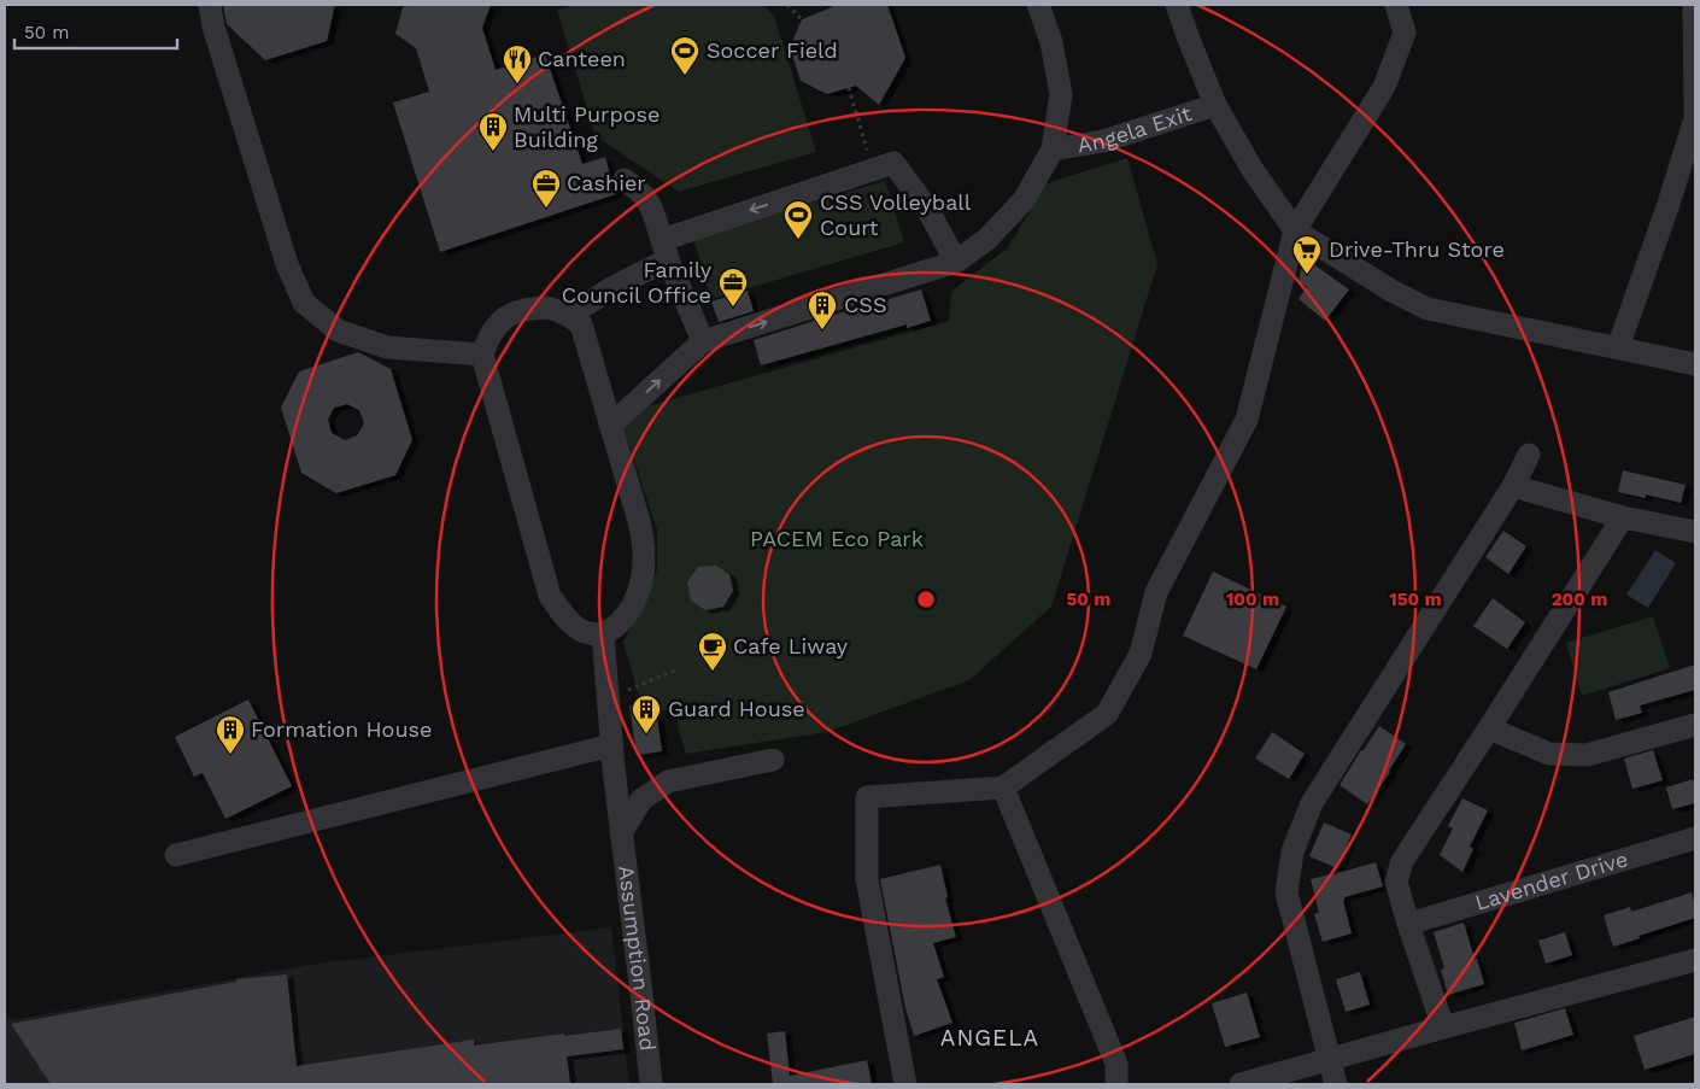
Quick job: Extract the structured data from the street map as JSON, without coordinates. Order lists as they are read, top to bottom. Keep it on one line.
{"streets":{"street":["Angela Exit","Lavender Drive","Assumption Road"]},"districts":["ANGELA"],"parks":["PACEM Eco Park"],"places":{"sports":["Soccer Field","CSS Volleyball Court"],"restaurant":["Canteen"],"building":["Multi Purpose Building","CSS","Guard House","Formation House"],"office":["Cashier","Family Council Office"],"supermarket":["Drive-Thru Store"],"cafe":["Cafe Liway"]},"scale_bar":"50 m","rings":["50 m","100 m","150 m","200 m"]}
